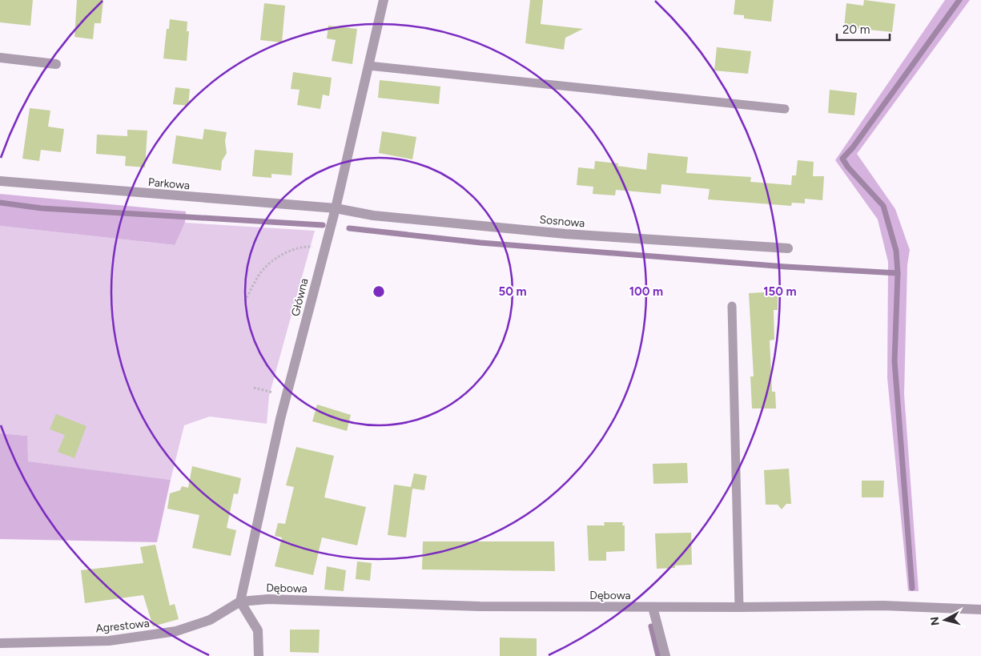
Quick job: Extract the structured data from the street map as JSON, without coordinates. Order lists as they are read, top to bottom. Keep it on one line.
{"streets":{"street":["Parkowa","Sosnowa","Główna","Dębowa","Agrestowa"]},"crossings":[["Parkowa","Sosnowa"],["Parkowa","Główna"],["Sosnowa","Główna"],["Główna","Dębowa"],["Główna","Agrestowa"],["Dębowa","Agrestowa"]],"scale_bar":"20 m","north":"left","rings":["50 m","100 m","150 m"]}
